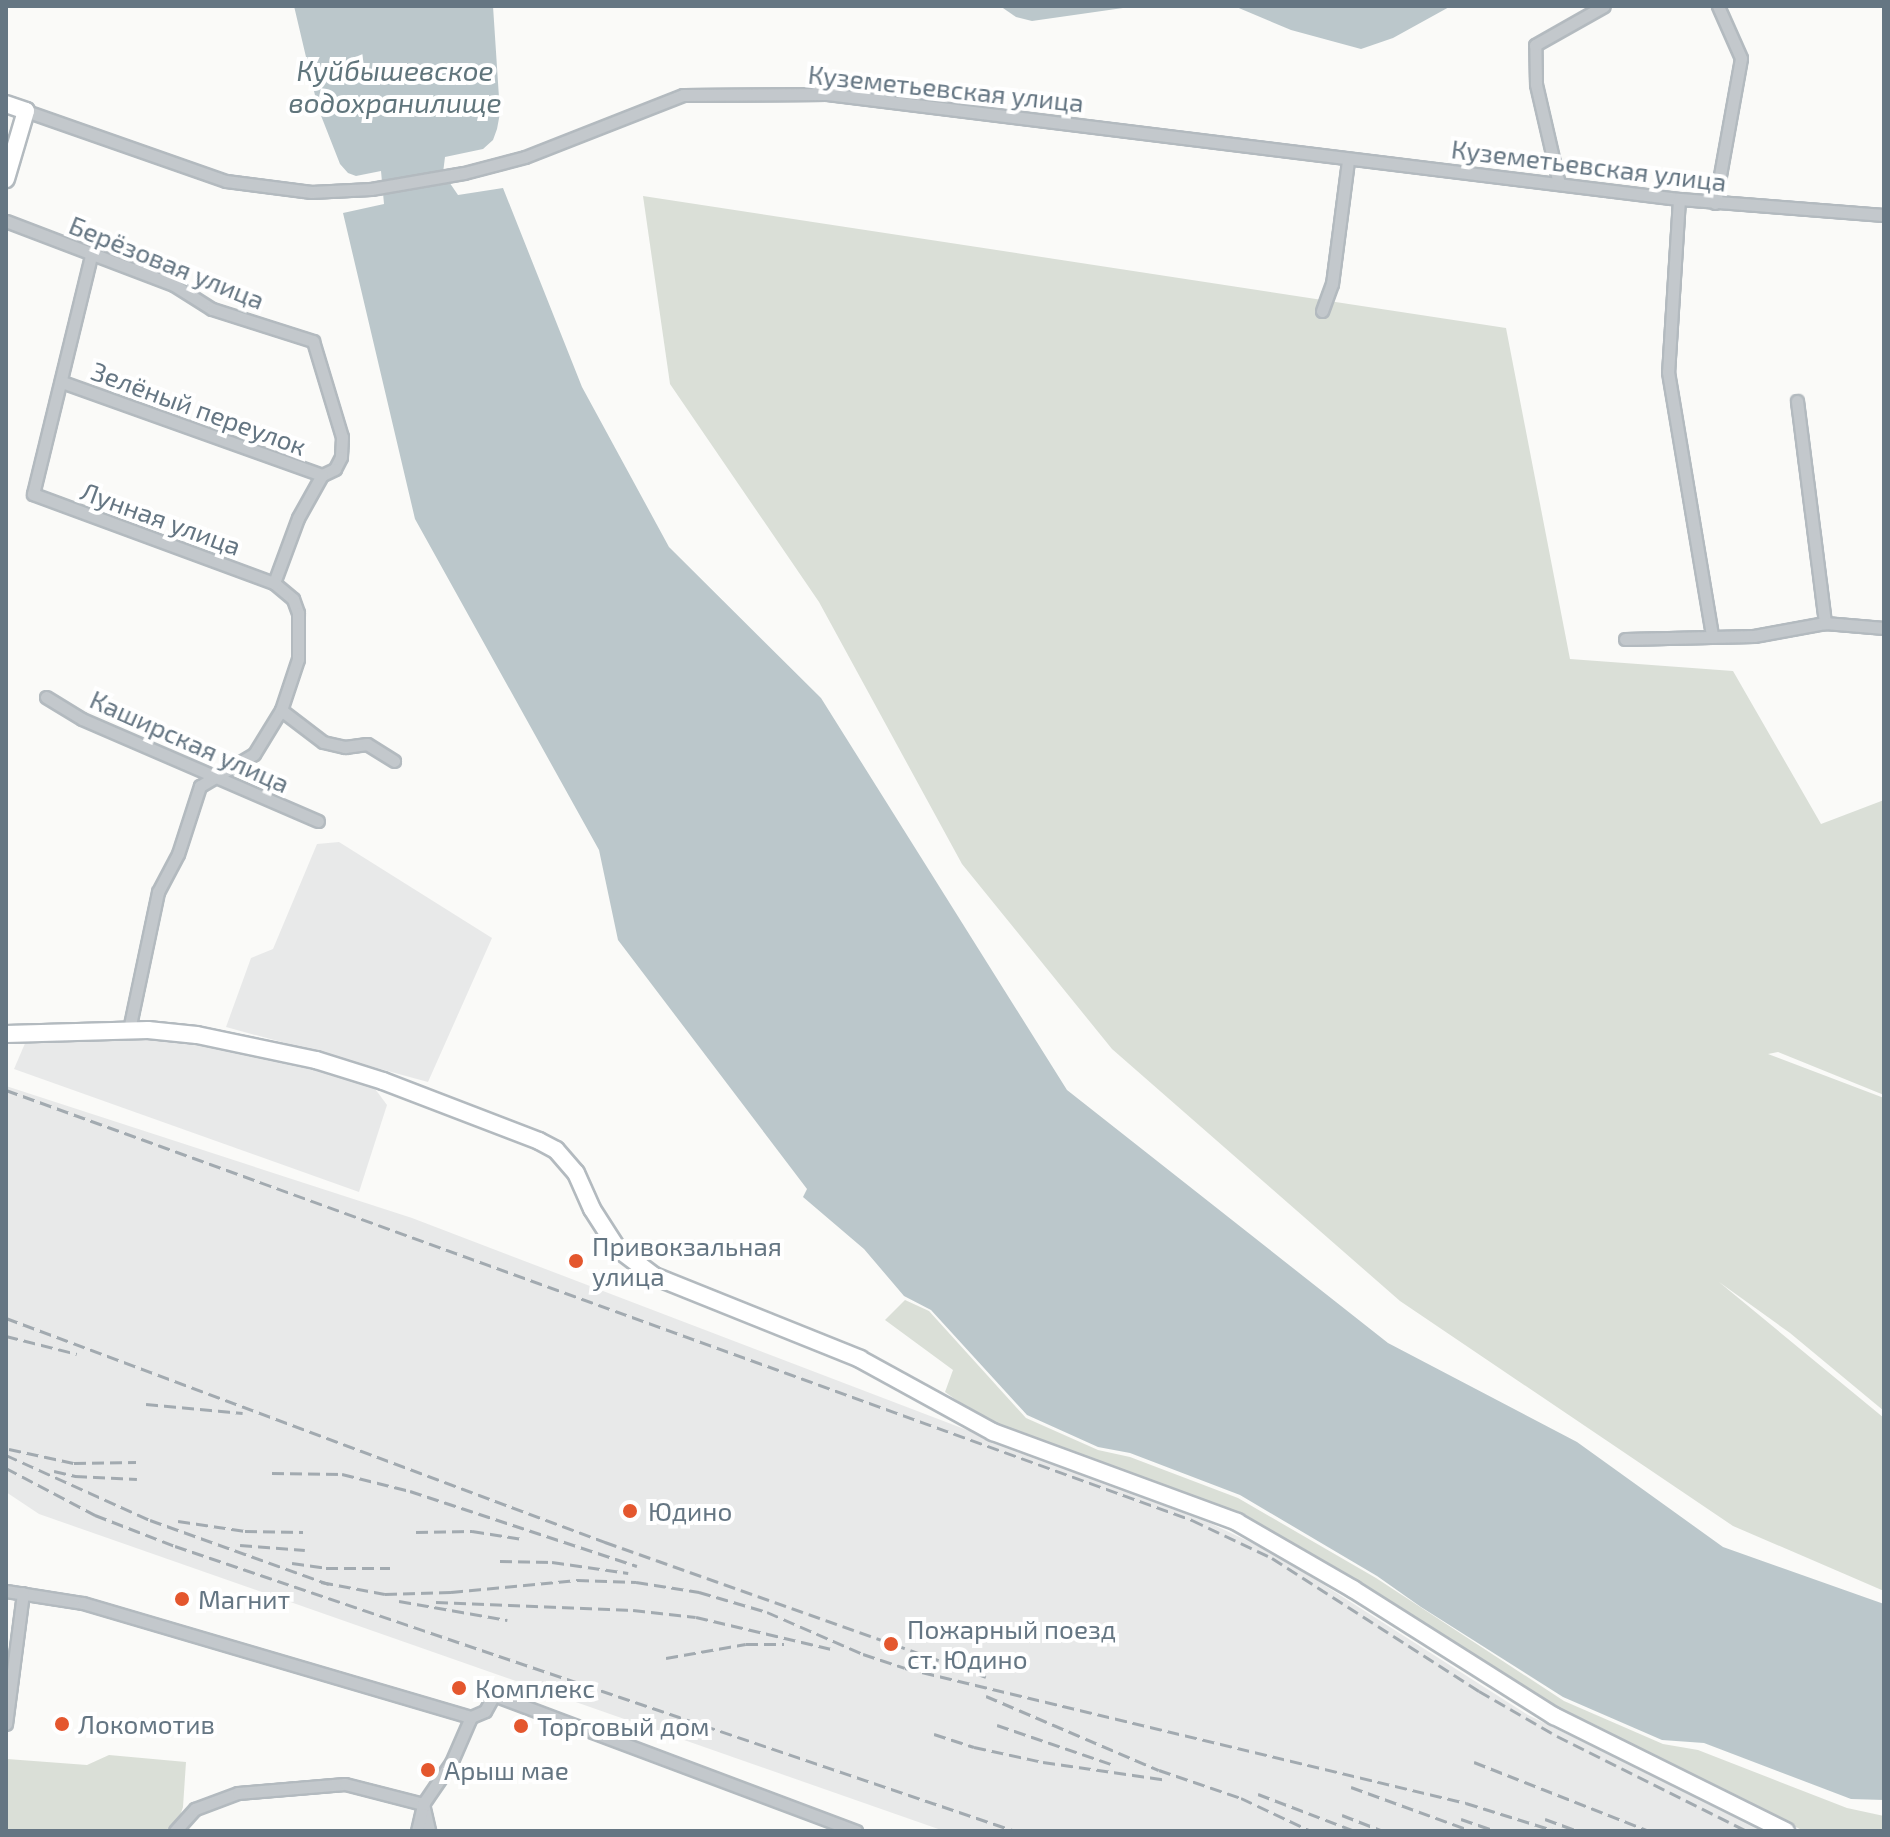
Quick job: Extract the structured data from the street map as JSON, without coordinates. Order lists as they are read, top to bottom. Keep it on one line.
{"streets":{"street":["Куземетьевская улица","Берёзовая улица","Зелёный переулок","Лунная улица","Каширская улица"]},"crossings":[["Берёзовая улица","Зелёный переулок"],["Зелёный переулок","Лунная улица"]],"water":["Куйбышевское водохранилище"],"places":["Привокзальная улица","Юдино","Магнит","Пожарный поезд ст. Юдино","Комплекс","Локомотив","Торговый дом","Арыш мае"]}
